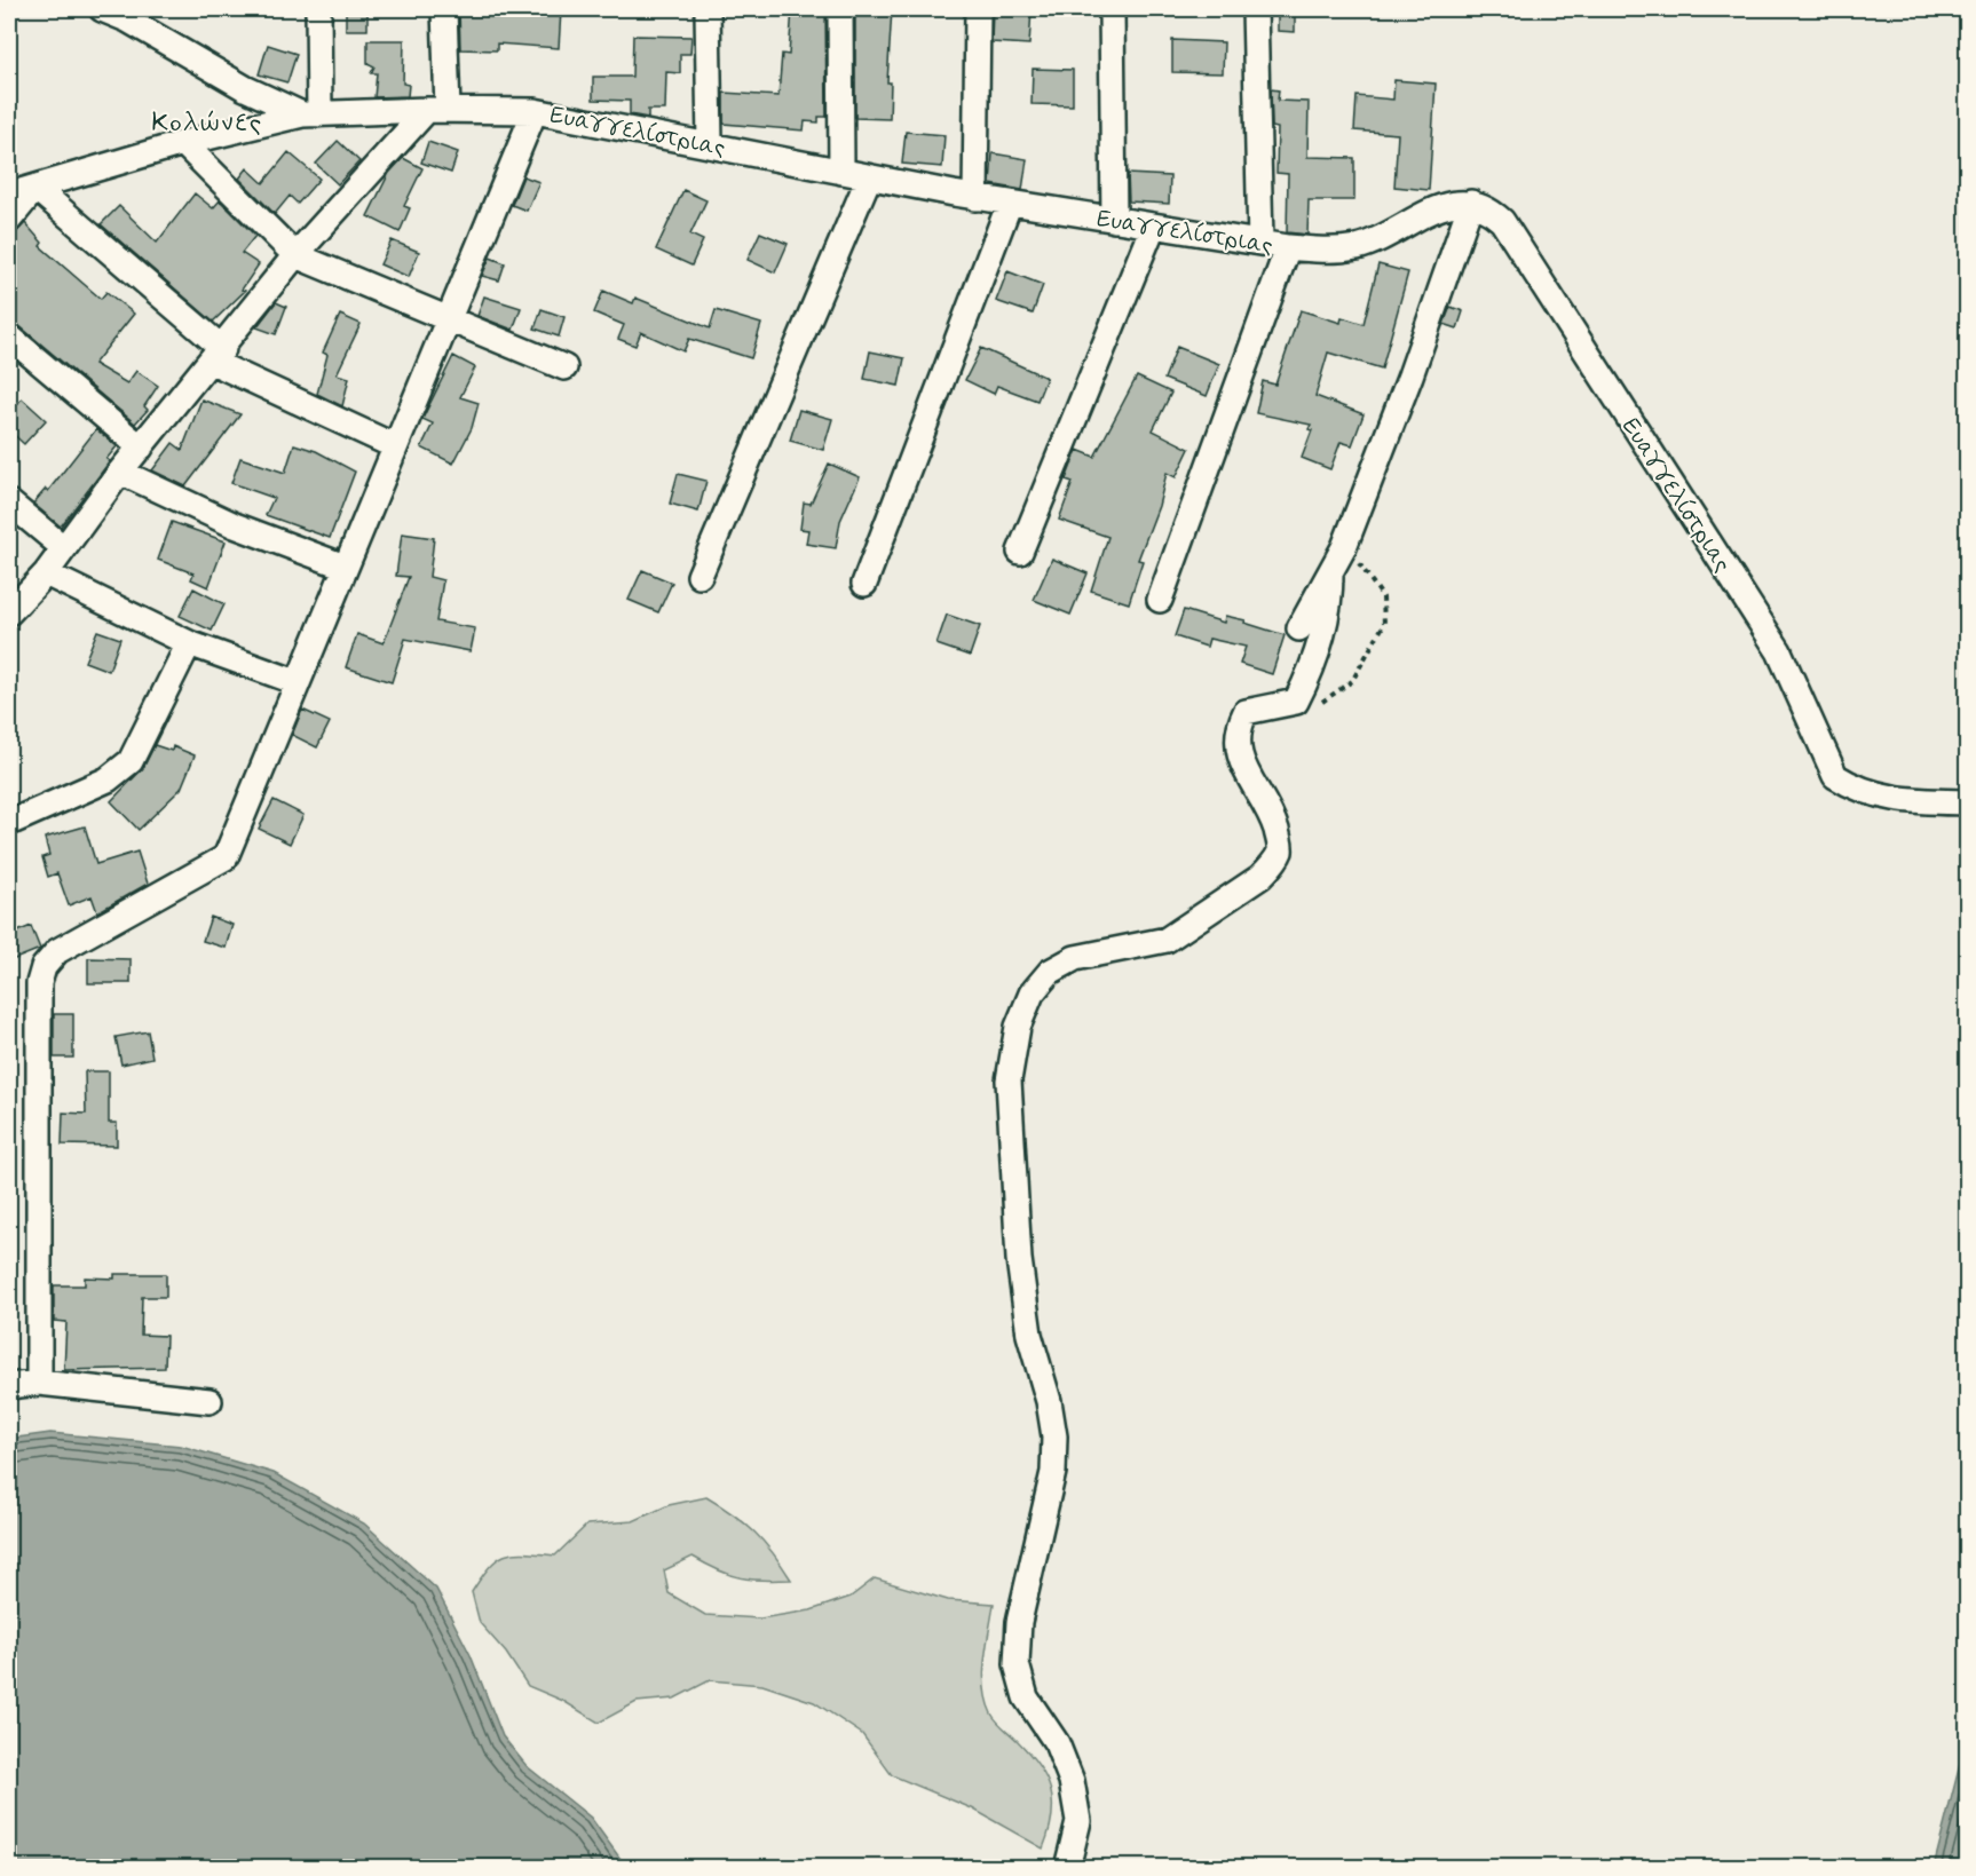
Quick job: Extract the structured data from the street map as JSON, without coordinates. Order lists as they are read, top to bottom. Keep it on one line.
{"streets":{"street":["Ευαγγελίστριας"]},"districts":["Κολώνες"]}
